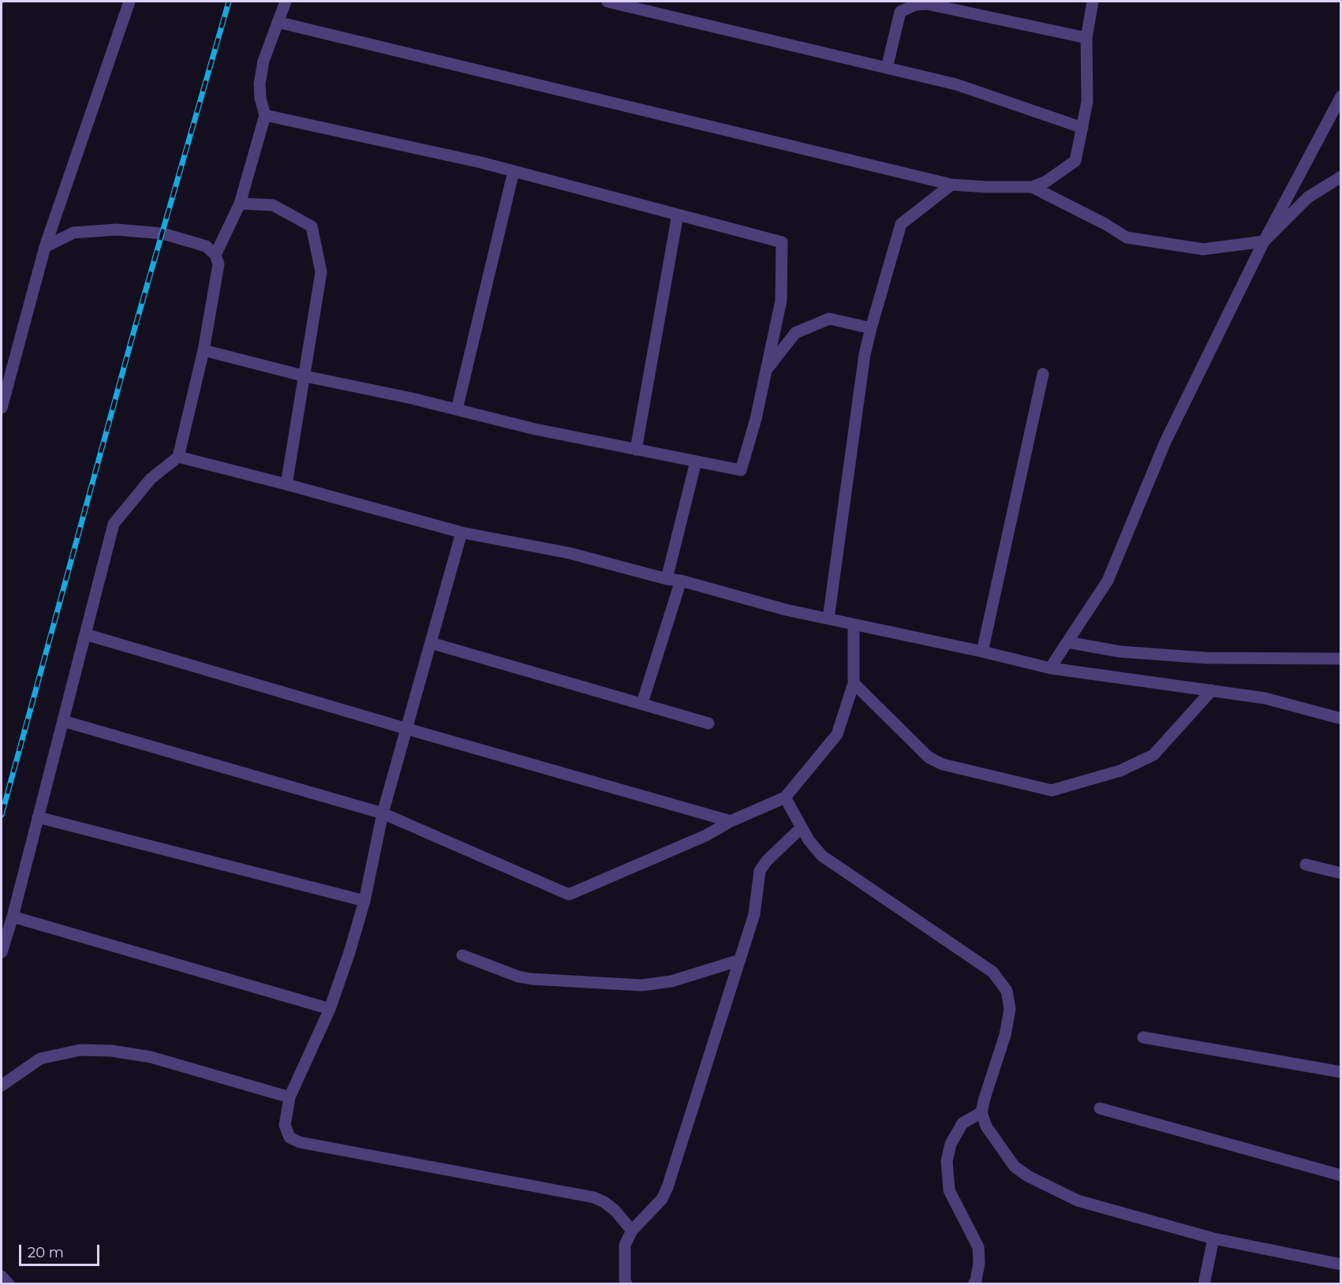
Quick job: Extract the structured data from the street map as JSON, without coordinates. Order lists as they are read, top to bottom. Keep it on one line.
{"scale_bar":"20 m"}
